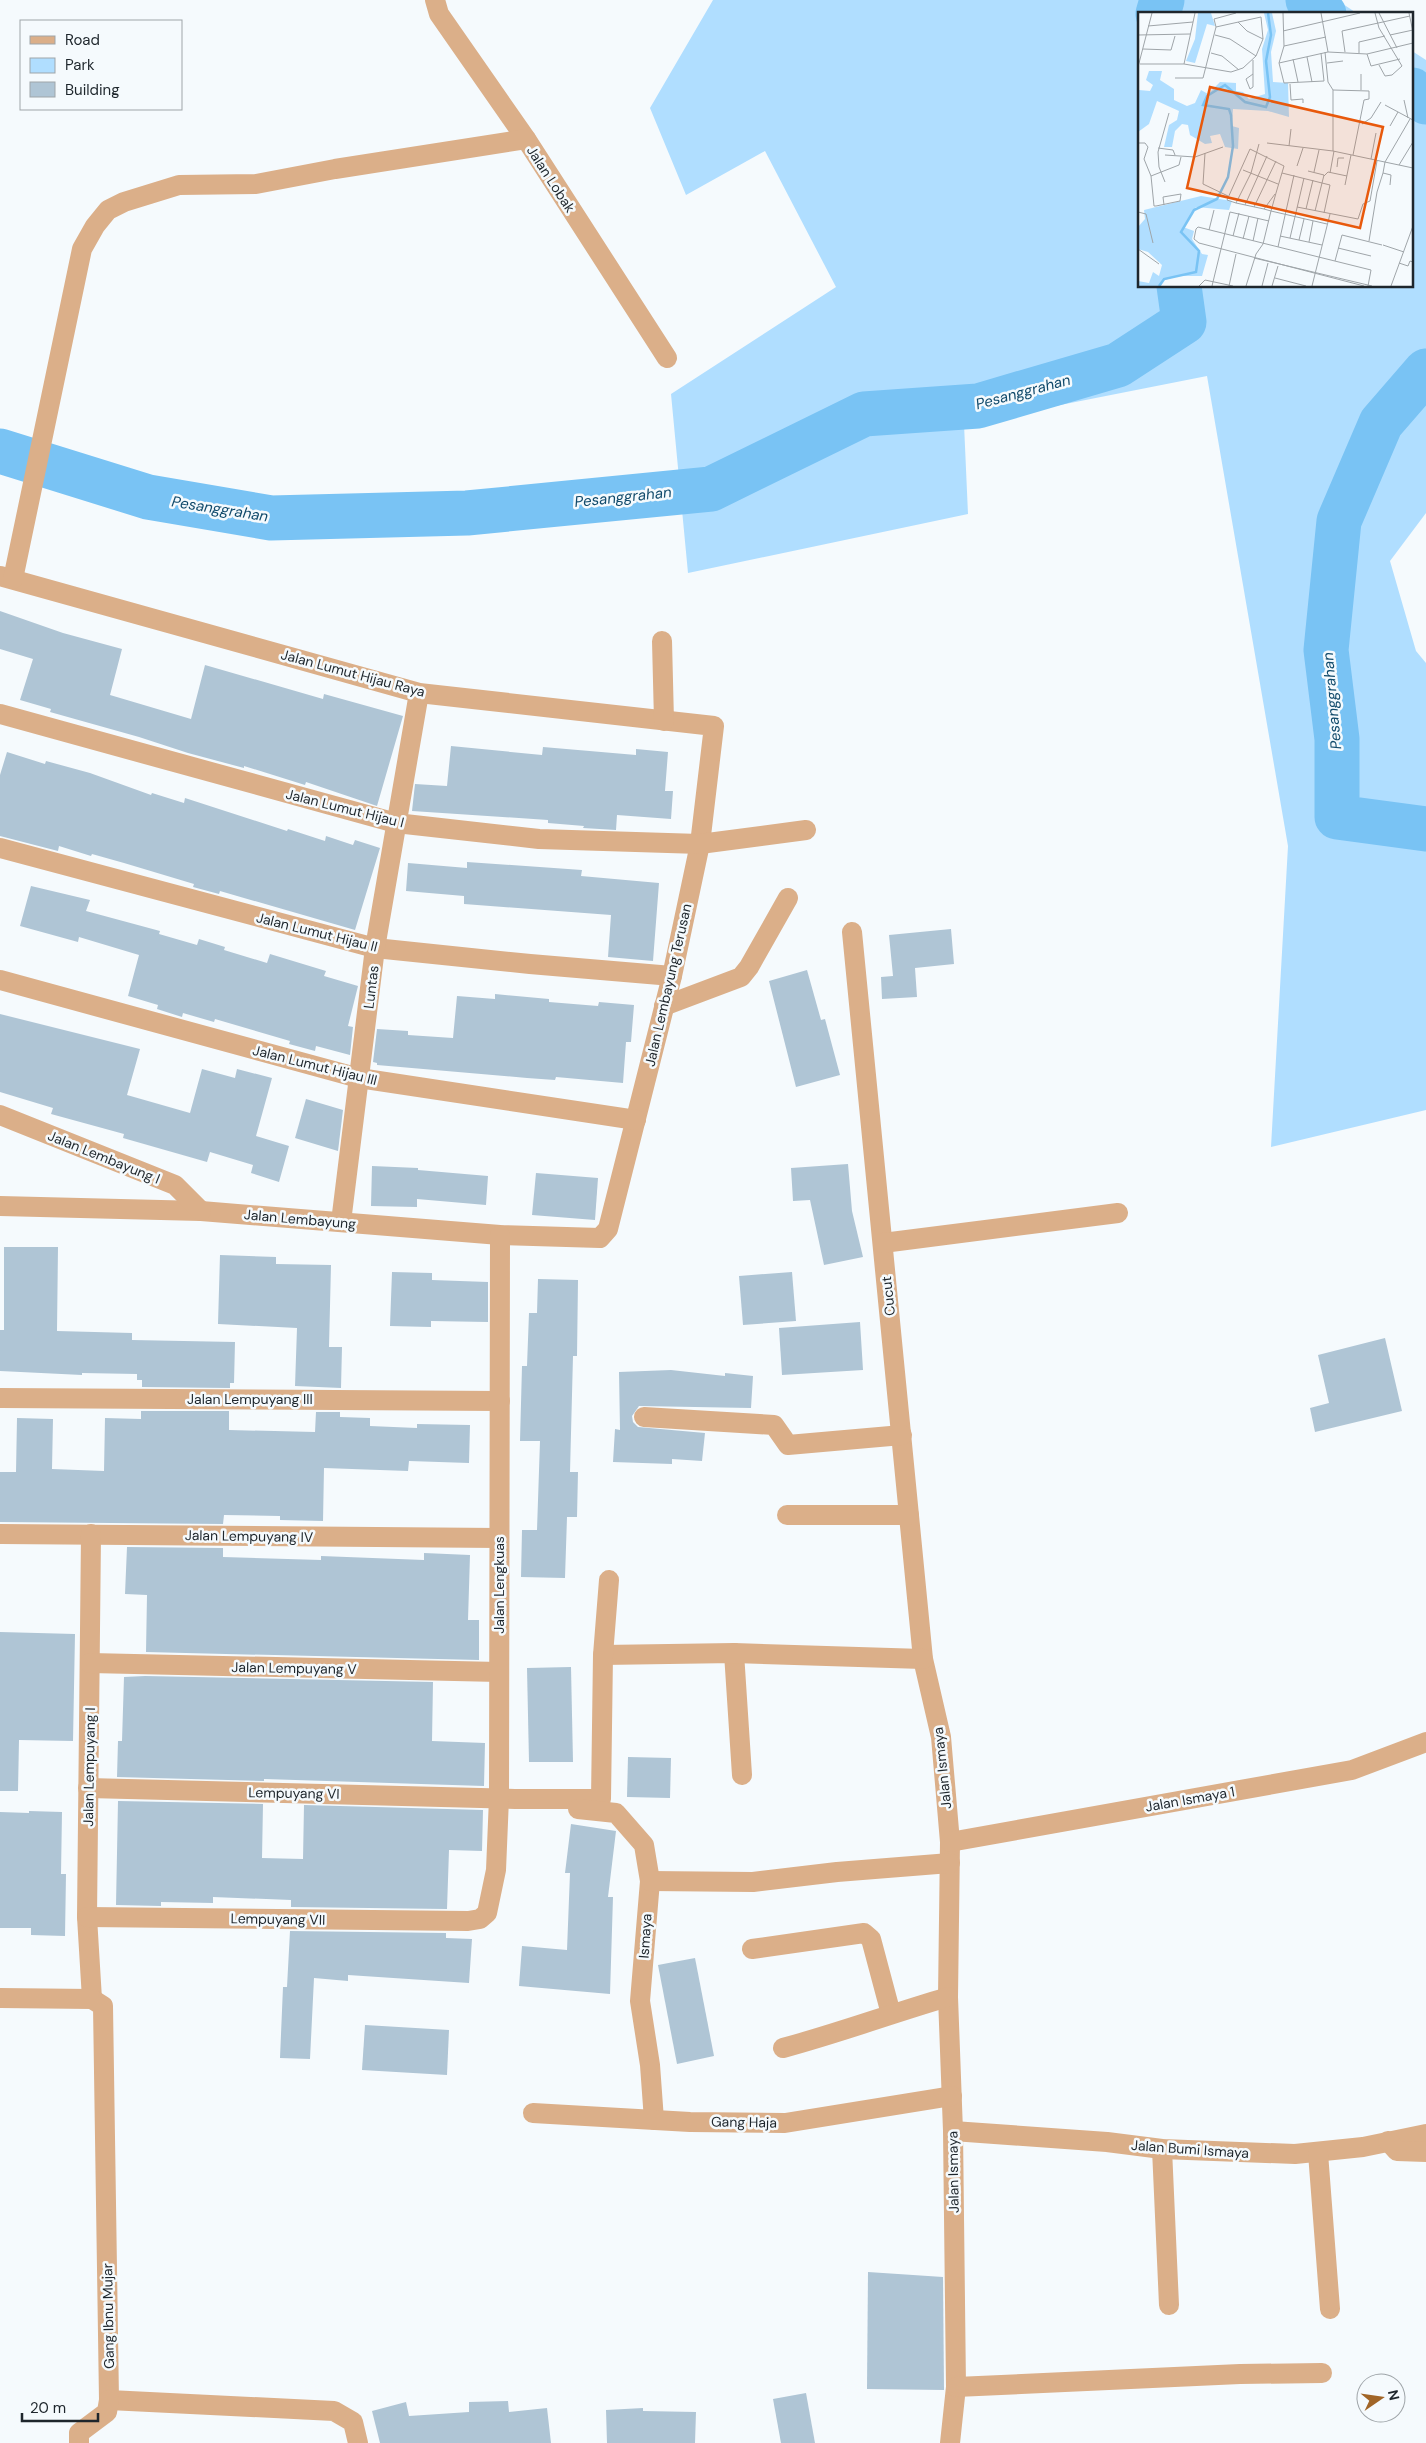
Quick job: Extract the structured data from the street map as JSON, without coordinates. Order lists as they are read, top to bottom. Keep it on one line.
{"streets":{"street":["Jalan Lobak","Jalan Lumut Hijau Raya","Jalan Lumut Hijau I","Jalan Lumut Hijau II","Jalan Lembayung Terusan","Luntas","Jalan Lumut Hijau III","Jalan Lembayung I","Jalan Lembayung","Cucut","Jalan Lempuyang III","Jalan Lempuyang IV","Jalan Lengkuas","Jalan Lempuyang V","Jalan Lempuyang I","Jalan Ismaya","Lempuyang VI","Jalan Ismaya 1","Lempuyang VII","Ismaya","Gang Haja","Jalan Bumi Ismaya","Gang Ibnu Mujar"]},"crossings":[["Jalan Lumut Hijau Raya","Jalan Lembayung Terusan"],["Jalan Lumut Hijau Raya","Luntas"],["Jalan Lumut Hijau I","Jalan Lembayung Terusan"],["Jalan Lumut Hijau I","Luntas"],["Jalan Lumut Hijau II","Jalan Lembayung Terusan"],["Jalan Lumut Hijau II","Luntas"],["Jalan Lembayung Terusan","Jalan Lumut Hijau III"],["Jalan Lembayung Terusan","Jalan Lembayung"],["Luntas","Jalan Lumut Hijau III"],["Luntas","Jalan Lembayung"],["Jalan Lembayung I","Jalan Lembayung"],["Jalan Lembayung","Jalan Lengkuas"],["Cucut","Jalan Ismaya"],["Jalan Lempuyang III","Jalan Lengkuas"],["Jalan Lempuyang IV","Jalan Lengkuas"],["Jalan Lempuyang IV","Jalan Lempuyang I"],["Jalan Lengkuas","Jalan Lempuyang V"],["Jalan Lengkuas","Lempuyang VI"],["Jalan Lengkuas","Lempuyang VII"],["Jalan Lempuyang V","Jalan Lempuyang I"],["Jalan Lempuyang I","Lempuyang VI"],["Jalan Lempuyang I","Lempuyang VII"],["Jalan Lempuyang I","Gang Ibnu Mujar"],["Jalan Ismaya","Jalan Ismaya 1"],["Jalan Ismaya","Gang Haja"],["Jalan Ismaya","Jalan Bumi Ismaya"],["Ismaya","Gang Haja"]],"water":["Pesanggrahan"],"legend":["Road","Park","Building"],"scale_bar":"20 m","north":"right"}
